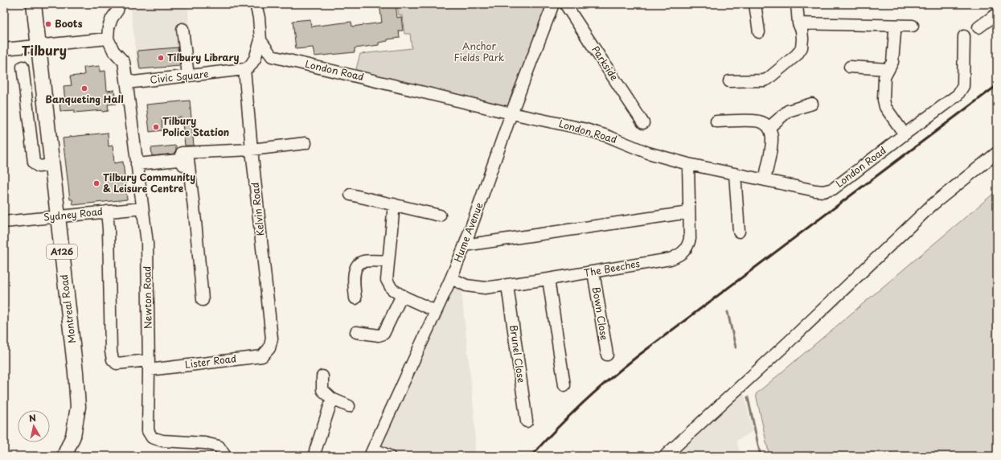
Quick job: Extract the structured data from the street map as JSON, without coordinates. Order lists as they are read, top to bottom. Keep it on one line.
{"streets":{"main road":["A126","Montreal Road"],"street":["Parkside","London Road","Civic Square","Kelvin Road","Sydney Road","Hume Avenue","The Beeches","Newton Road","Bown Close","Brunel Close","Lister Road"]},"crossings":[["London Road","Civic Square"],["London Road","Hume Avenue"],["London Road","The Beeches"],["Civic Square","Kelvin Road"],["Civic Square","Newton Road"],["Kelvin Road","Lister Road"],["Sydney Road","Newton Road"],["Sydney Road","Montreal Road"],["Sydney Road","Lister Road"],["Hume Avenue","The Beeches"],["A126","Montreal Road"],["The Beeches","Bown Close"],["The Beeches","Brunel Close"],["Newton Road","Lister Road"]],"districts":["Tilbury"],"parks":["Anchor Fields Park"],"places":["Boots","Tilbury Library","Banqueting Hall","Tilbury Police Station","Tilbury Community & Leisure Centre"],"north":"top"}
